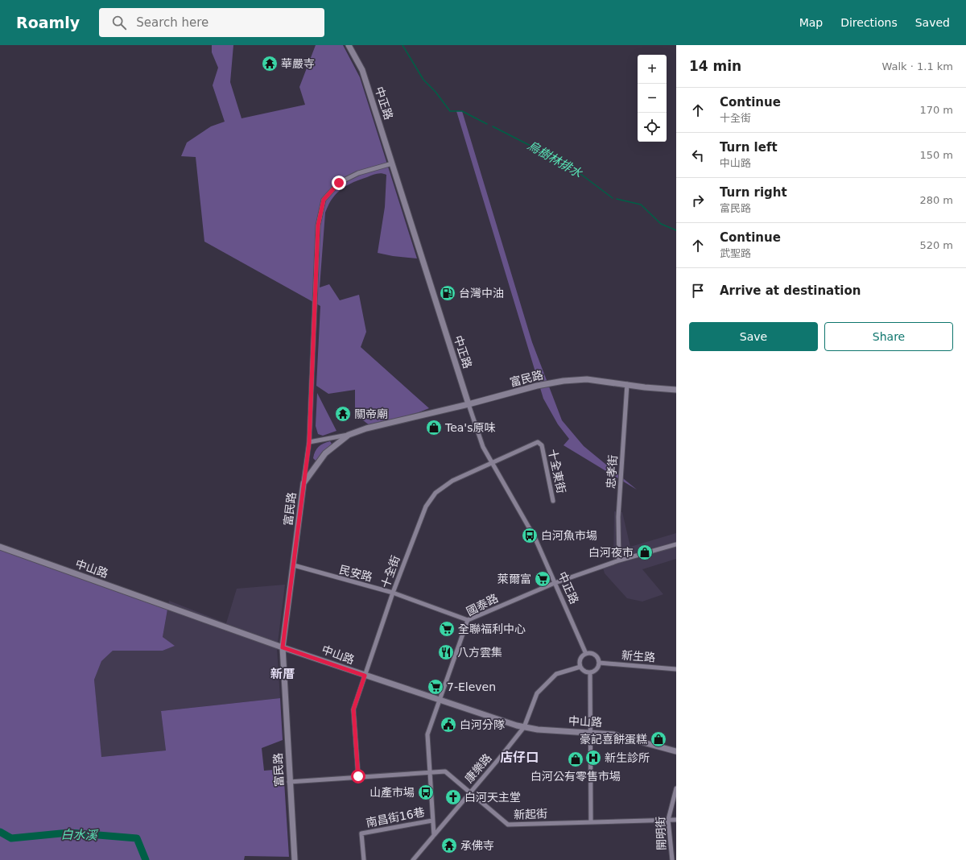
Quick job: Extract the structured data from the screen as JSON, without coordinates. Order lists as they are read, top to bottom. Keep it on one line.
{"streets":{"main road":["中正路","富民路","中山路"],"street":["十全東街","忠孝街","十全街","民安路","國泰路","新生路","康樂路","新起街","南昌街16巷","開明街"]},"crossings":[["中正路","富民路"],["中正路","十全街"],["中正路","國泰路"],["中正路","新生路"],["中正路","康樂路"],["富民路","忠孝街"],["富民路","中山路"],["富民路","民安路"],["富民路","新起街"],["十全東街","十全街"],["忠孝街","國泰路"],["中山路","十全街"],["中山路","國泰路"],["中山路","康樂路"],["十全街","民安路"],["十全街","新起街"],["民安路","國泰路"],["國泰路","康樂路"],["國泰路","新起街"],["國泰路","南昌街16巷"],["新生路","康樂路"],["康樂路","新起街"],["新起街","開明街"]],"districts":["新厝","店仔口"],"water":["烏樹林排水","白水溪"],"places":{"temple":["華嚴寺","關帝廟","承佛寺"],"fuel station":["台灣中油"],"shop":["Tea's原味","白河夜市","豪記喜餅蛋糕","白河公有零售市場"],"bus stop":["白河魚市場","山產市場"],"supermarket":["萊爾富","全聯福利中心","7-Eleven"],"restaurant":["八方雲集"],"public building":["白河分隊"],"hospital":["新生診所"],"church":["白河天主堂"]},"page":{"header":"Roamly","search":"Search here","nav":["Map","Directions","Saved"],"heading":["14 min","Walk · 1.1 km"],"map_buttons":["+","−"],"list":[["Continue","十全街","170 m"],["Turn left","中山路","150 m"],["Turn right","富民路","280 m"],["Continue","武聖路","520 m"],"Arrive at destination"],"buttons":["Save","Share"]}}
